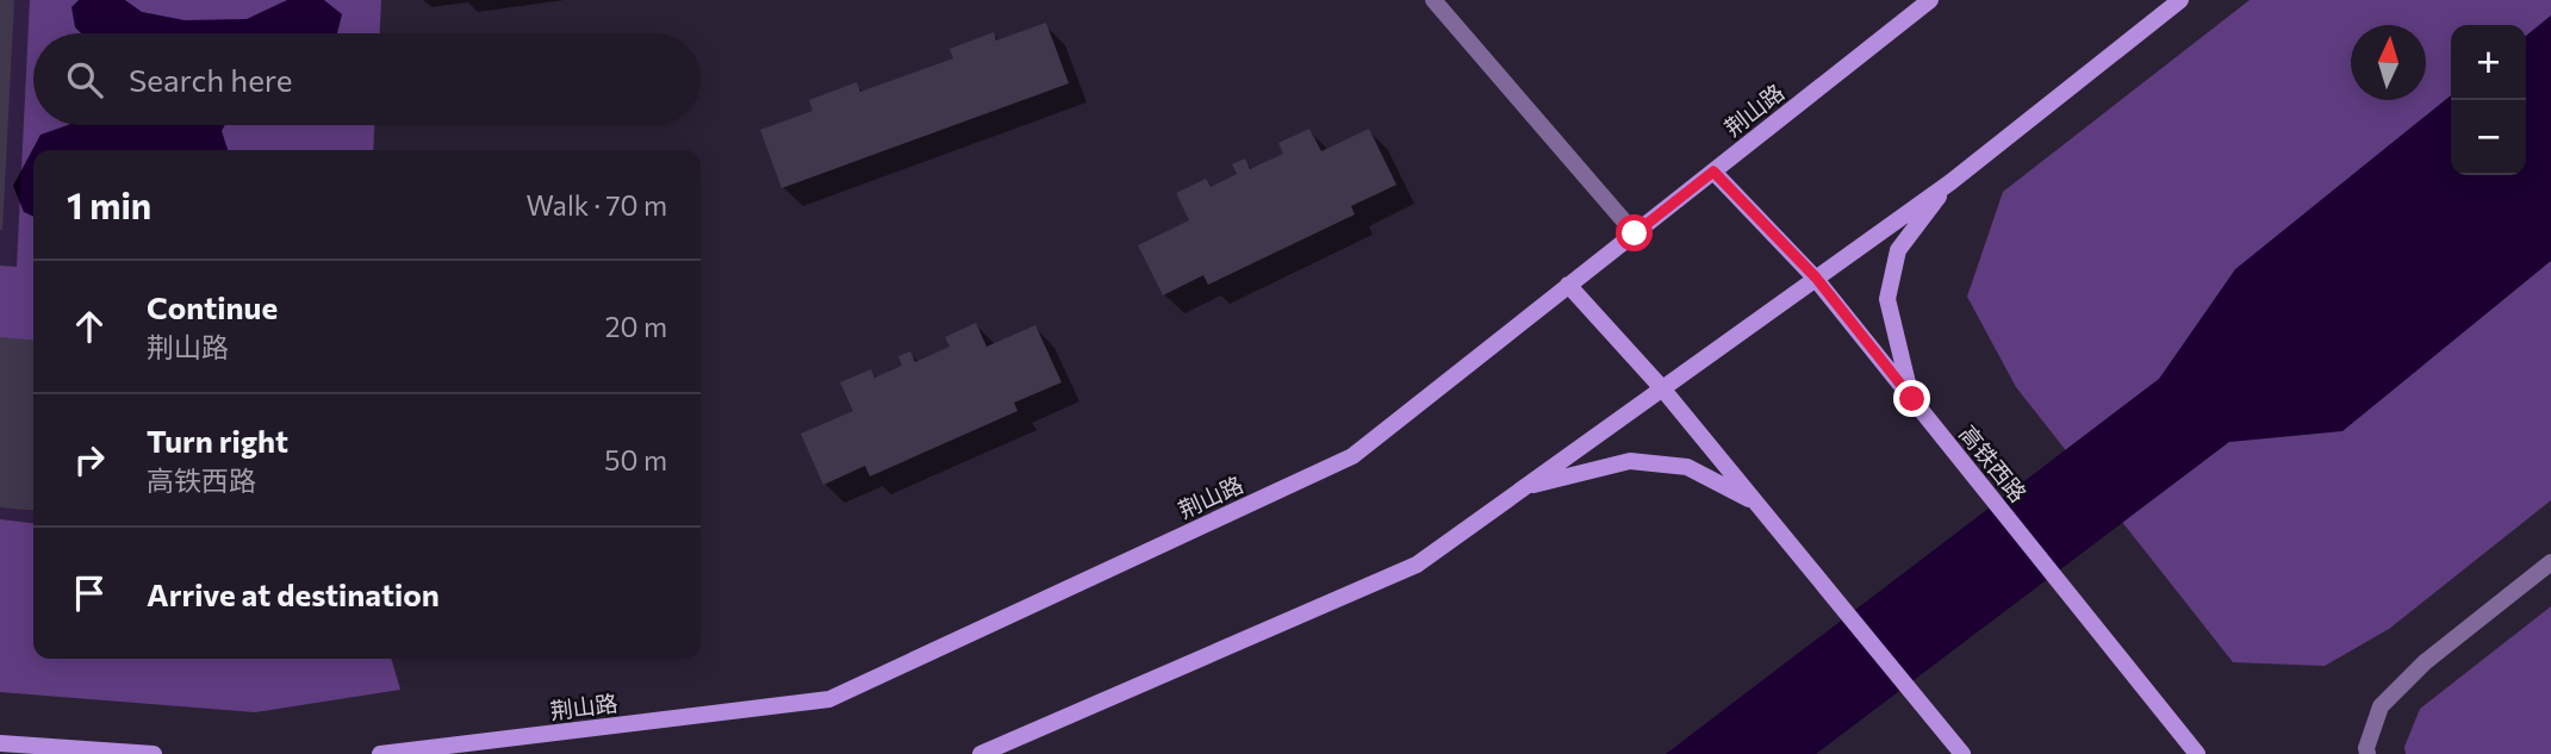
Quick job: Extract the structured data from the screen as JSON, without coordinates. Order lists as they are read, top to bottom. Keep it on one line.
{"streets":{"main road":["荆山路","高铁西路"]},"crossings":[["荆山路","高铁西路"]],"north":"top","page":{"map_buttons":["+","−"],"search":"Search here","heading":["1 min","Walk · 70 m"],"list":[["Continue","荆山路","20 m"],["Turn right","高铁西路","50 m"],"Arrive at destination"]}}
